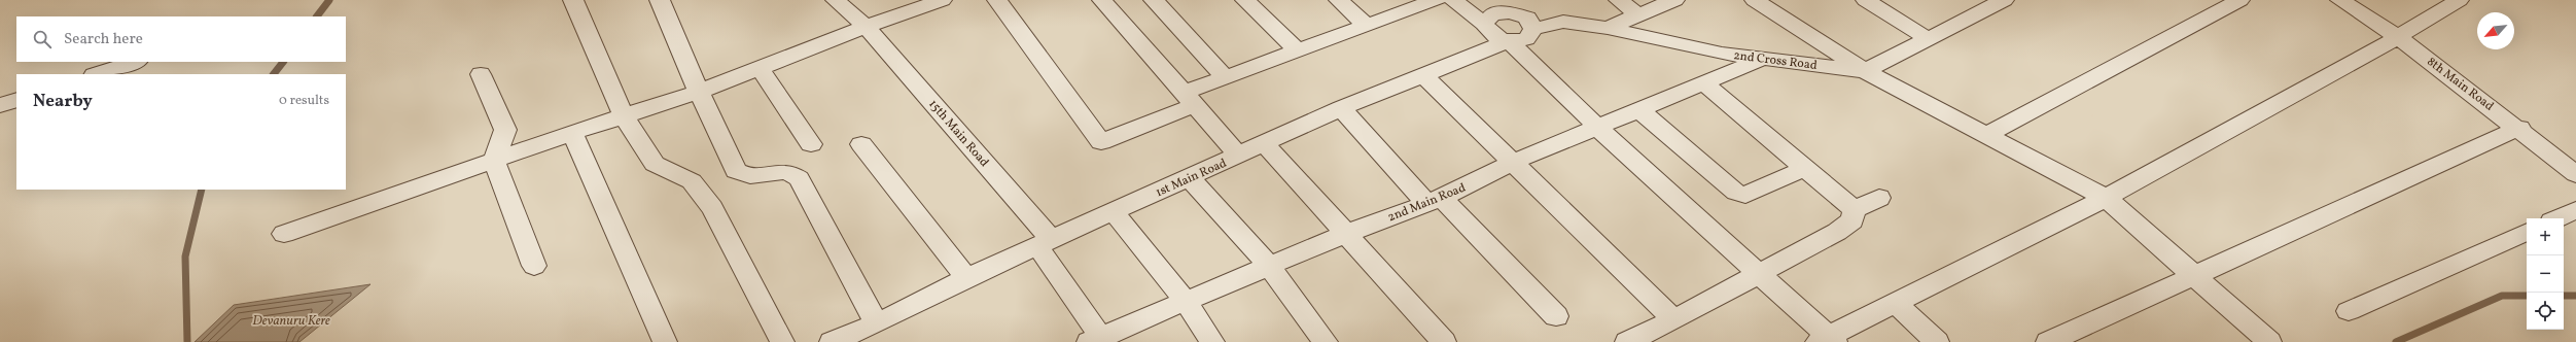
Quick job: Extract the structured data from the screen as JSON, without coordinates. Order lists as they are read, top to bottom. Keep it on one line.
{"streets":{"street":["2nd Cross Road","8th Main Road","15th Main Road","1st Main Road","2nd Main Road"]},"crossings":[["2nd Cross Road","1st Main Road"],["2nd Cross Road","2nd Main Road"],["15th Main Road","1st Main Road"],["15th Main Road","2nd Main Road"]],"water":["Devanuru Kere"],"north":"bottom left","page":{"search":"Search here","heading":["Nearby","0 results"],"map_buttons":["+","−"]}}
